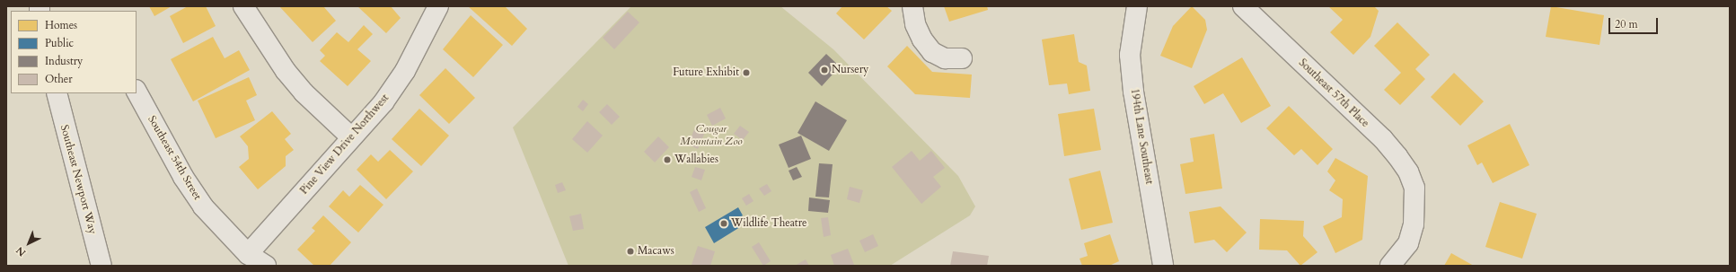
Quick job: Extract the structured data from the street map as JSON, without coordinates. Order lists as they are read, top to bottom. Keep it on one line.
{"streets":{"street":["Southeast 57th Place","194th Lane Southeast","Pine View Drive Northwest","Southeast 54th Street","Southeast Newport Way"]},"crossings":[["Pine View Drive Northwest","Southeast 54th Street"]],"parks":["Cougar Mountain Zoo"],"places":["Nursery","Future Exhibit","Wallabies","Wildlife Theatre","Macaws"],"legend":["Homes","Public","Industry","Other"],"scale_bar":"20 m","north":"bottom left"}
